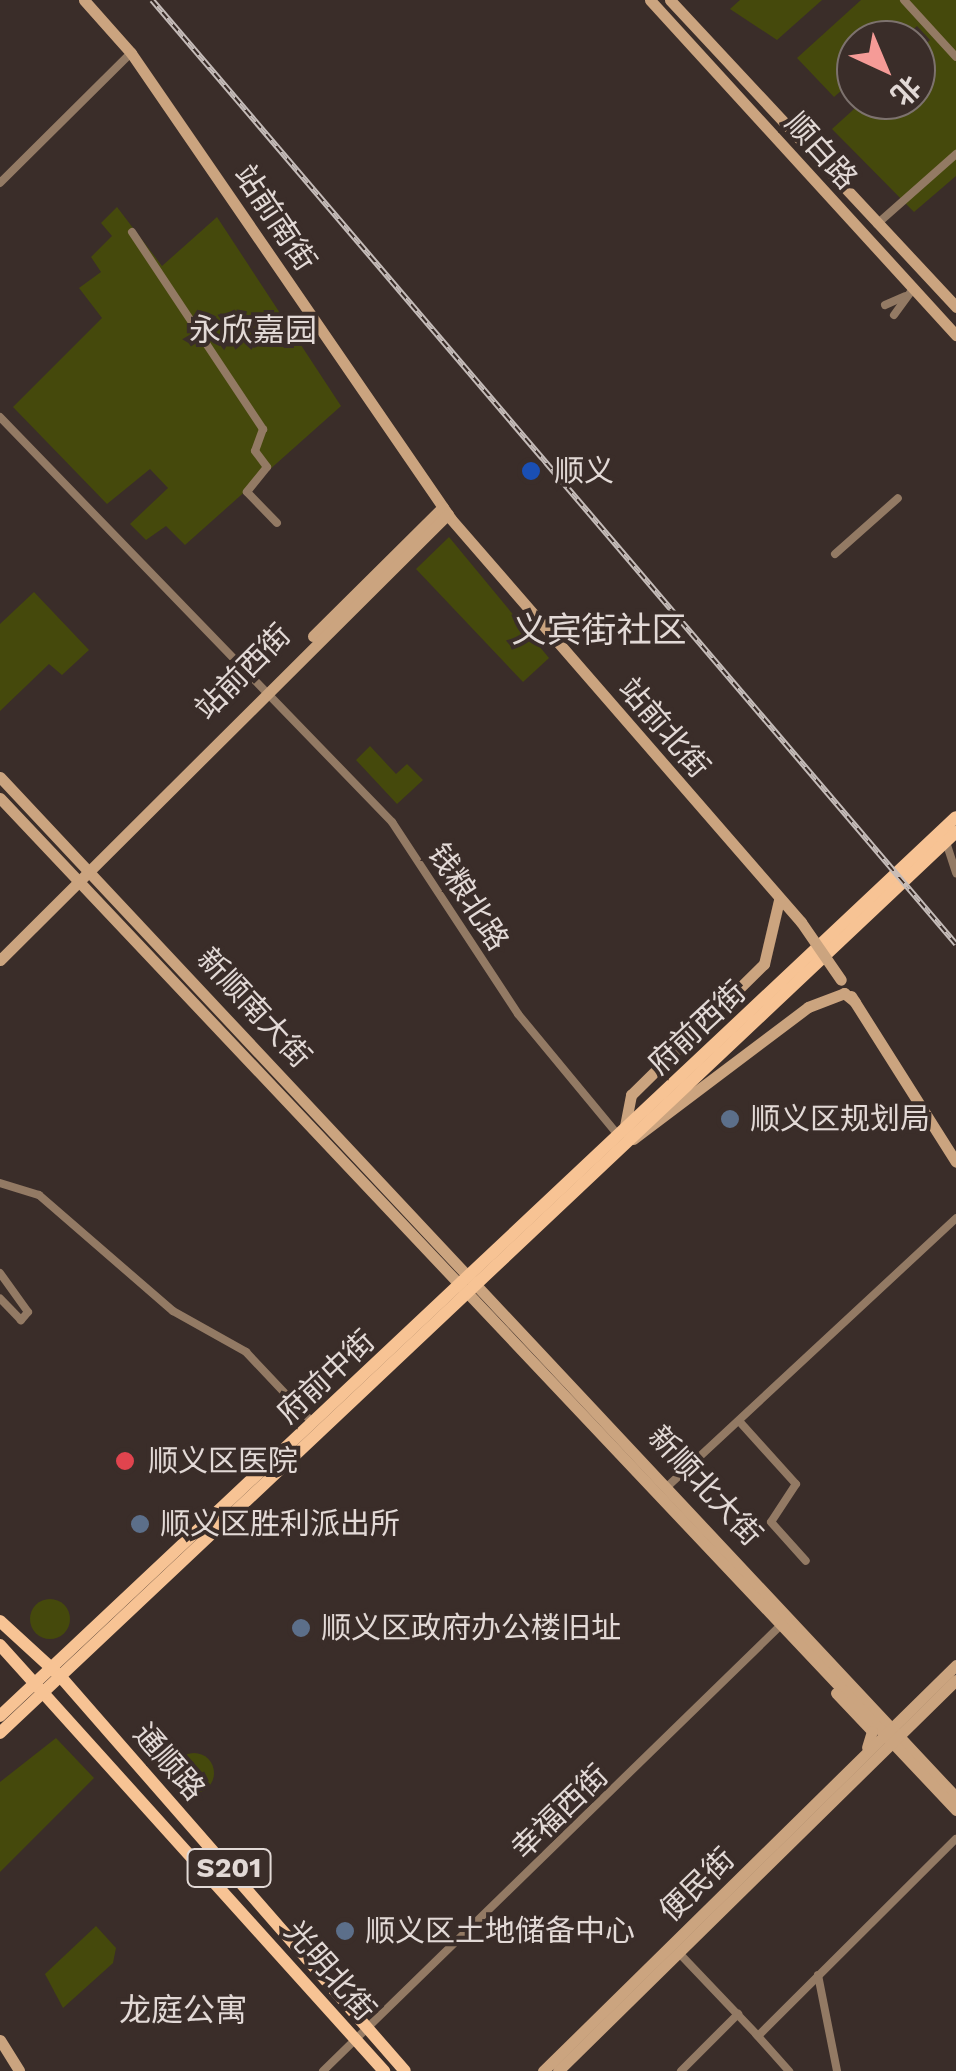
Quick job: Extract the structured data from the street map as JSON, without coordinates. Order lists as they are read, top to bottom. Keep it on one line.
{"streets":{"main road":["顺白路","站前南街","站前西街","站前北街","新顺南大街","府前西街","府前中街","新顺北大街","通顺路","S201","便民街","光明北街"],"street":["钱粮北路","幸福西街"]},"crossings":[["站前南街","站前西街"],["站前南街","站前北街"],["站前西街","站前北街"],["站前西街","钱粮北路"],["站前西街","新顺南大街"],["钱粮北路","府前西街"],["新顺南大街","府前西街"],["新顺南大街","府前中街"],["新顺南大街","新顺北大街"],["府前西街","府前中街"],["府前西街","新顺北大街"],["府前中街","新顺北大街"],["府前中街","通顺路"],["府前中街","S201"],["府前中街","光明北街"],["新顺北大街","幸福西街"],["新顺北大街","便民街"],["通顺路","幸福西街"],["通顺路","S201"],["幸福西街","光明北街"],["S201","光明北街"]],"districts":["永欣嘉园","义宾街社区","龙庭公寓"],"places":["顺义","顺义区规划局","顺义区医院","顺义区胜利派出所","顺义区政府办公楼旧址","顺义区土地储备中心"],"north":"bottom right"}
